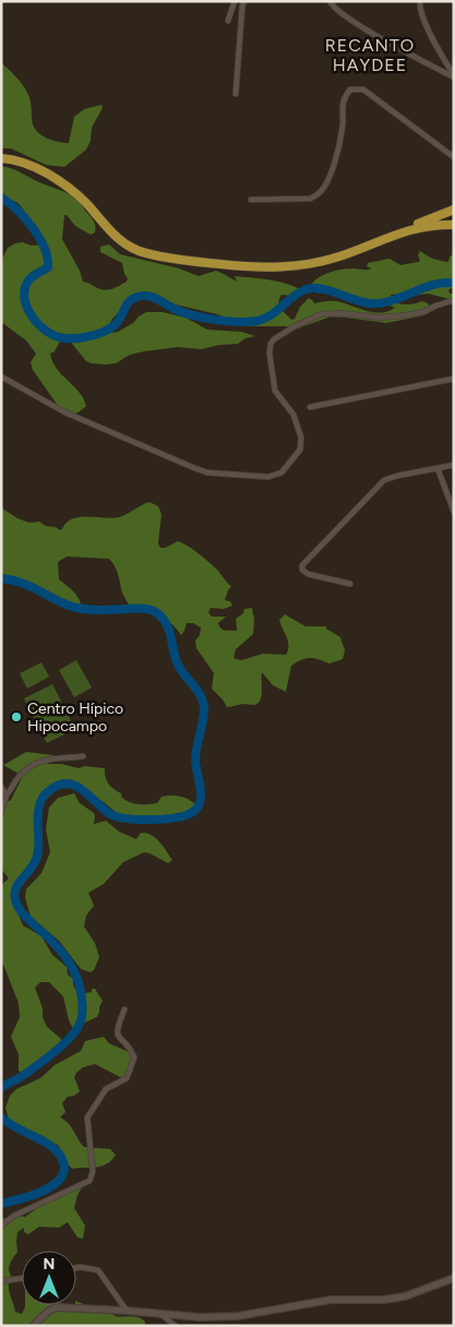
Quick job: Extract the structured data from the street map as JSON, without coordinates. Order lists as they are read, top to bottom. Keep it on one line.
{"districts":["RECANTO HAYDEE"],"places":["Centro Hípico Hipocampo"],"north":"top"}
